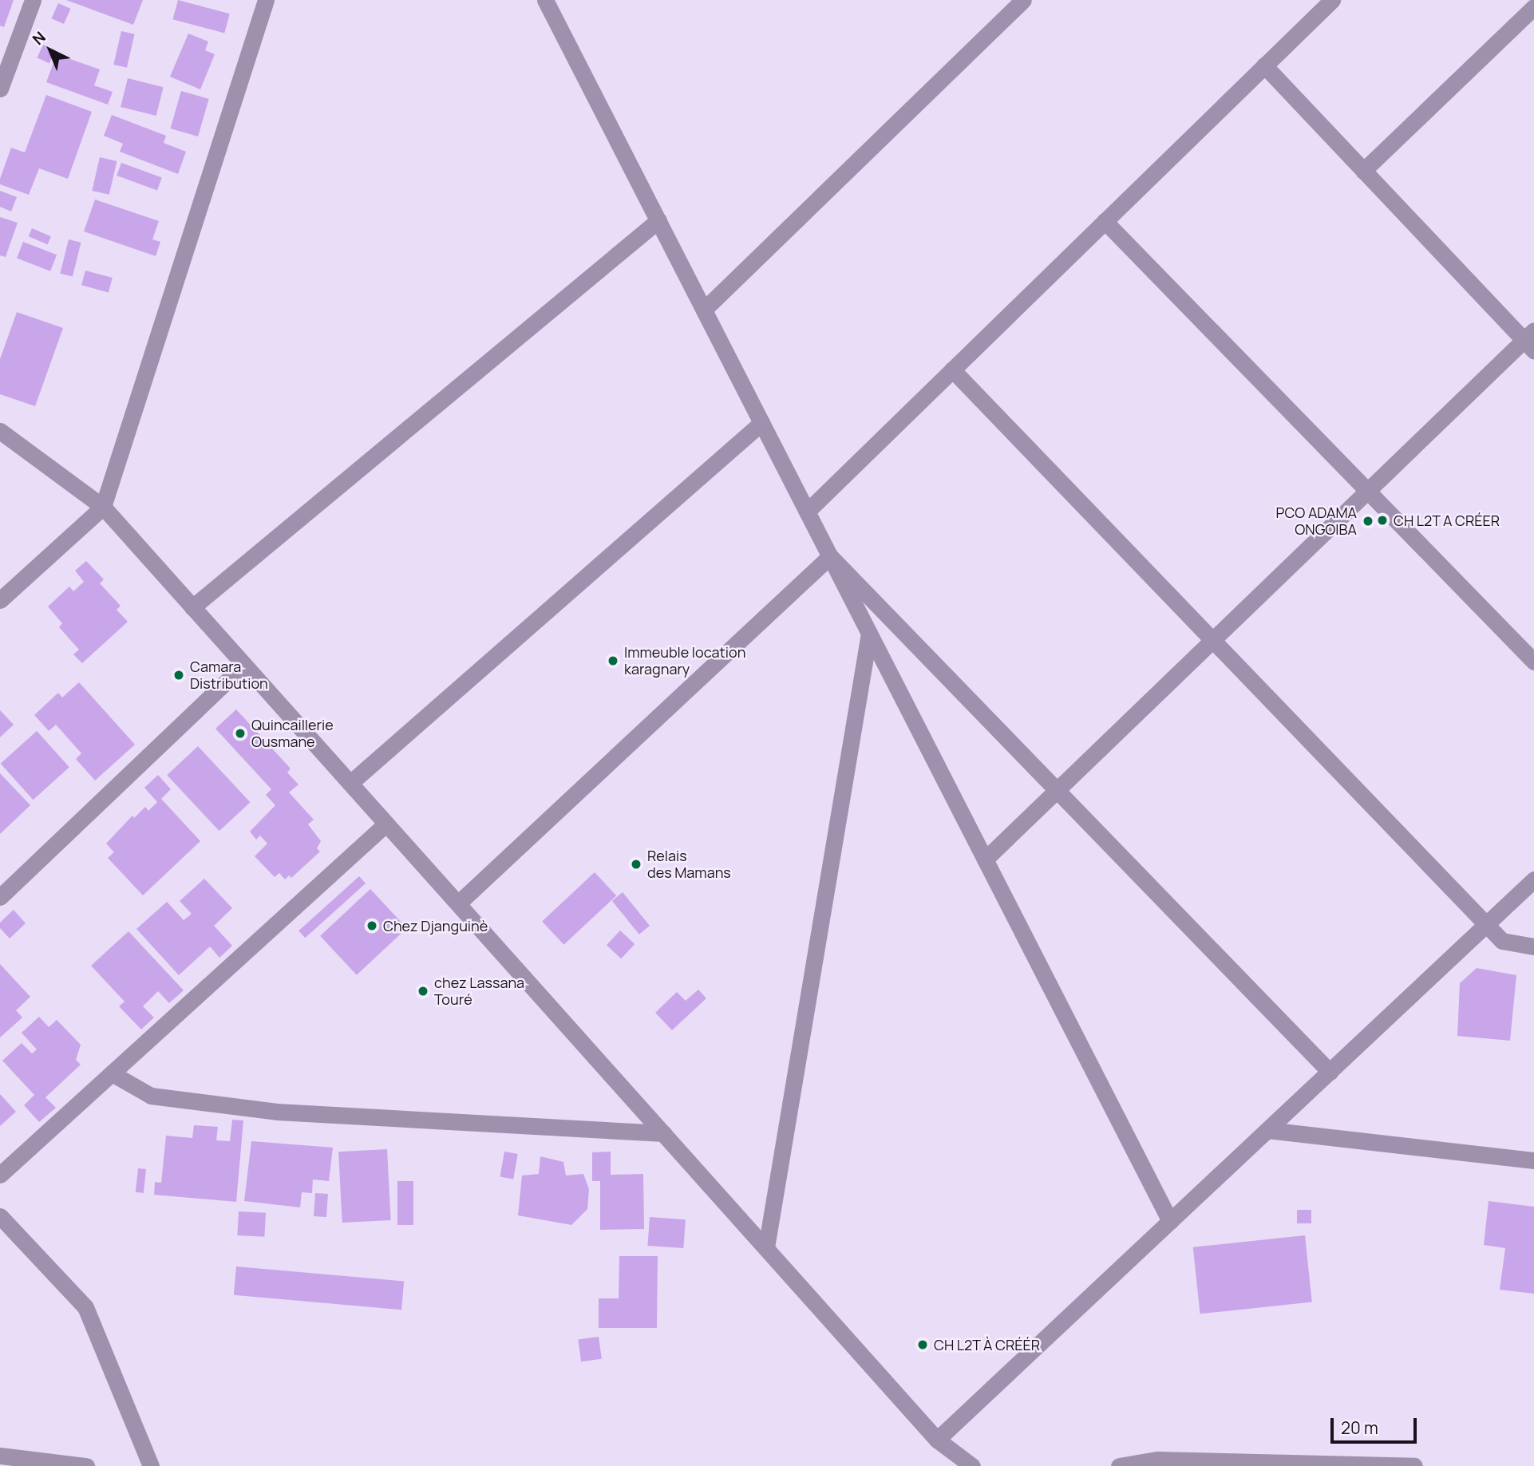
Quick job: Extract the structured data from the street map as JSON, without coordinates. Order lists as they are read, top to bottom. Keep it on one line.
{"places":["CH L2T A CRÉER","PCO ADAMA ONGOIBA","Immeuble location karagnary","Camara Distribution","Quincaillerie Ousmane","Relais des Mamans","Chez Djanguinè","chez Lassana Touré","CH L2T À CRÉÉR"],"scale_bar":"20 m","north":"top left"}
